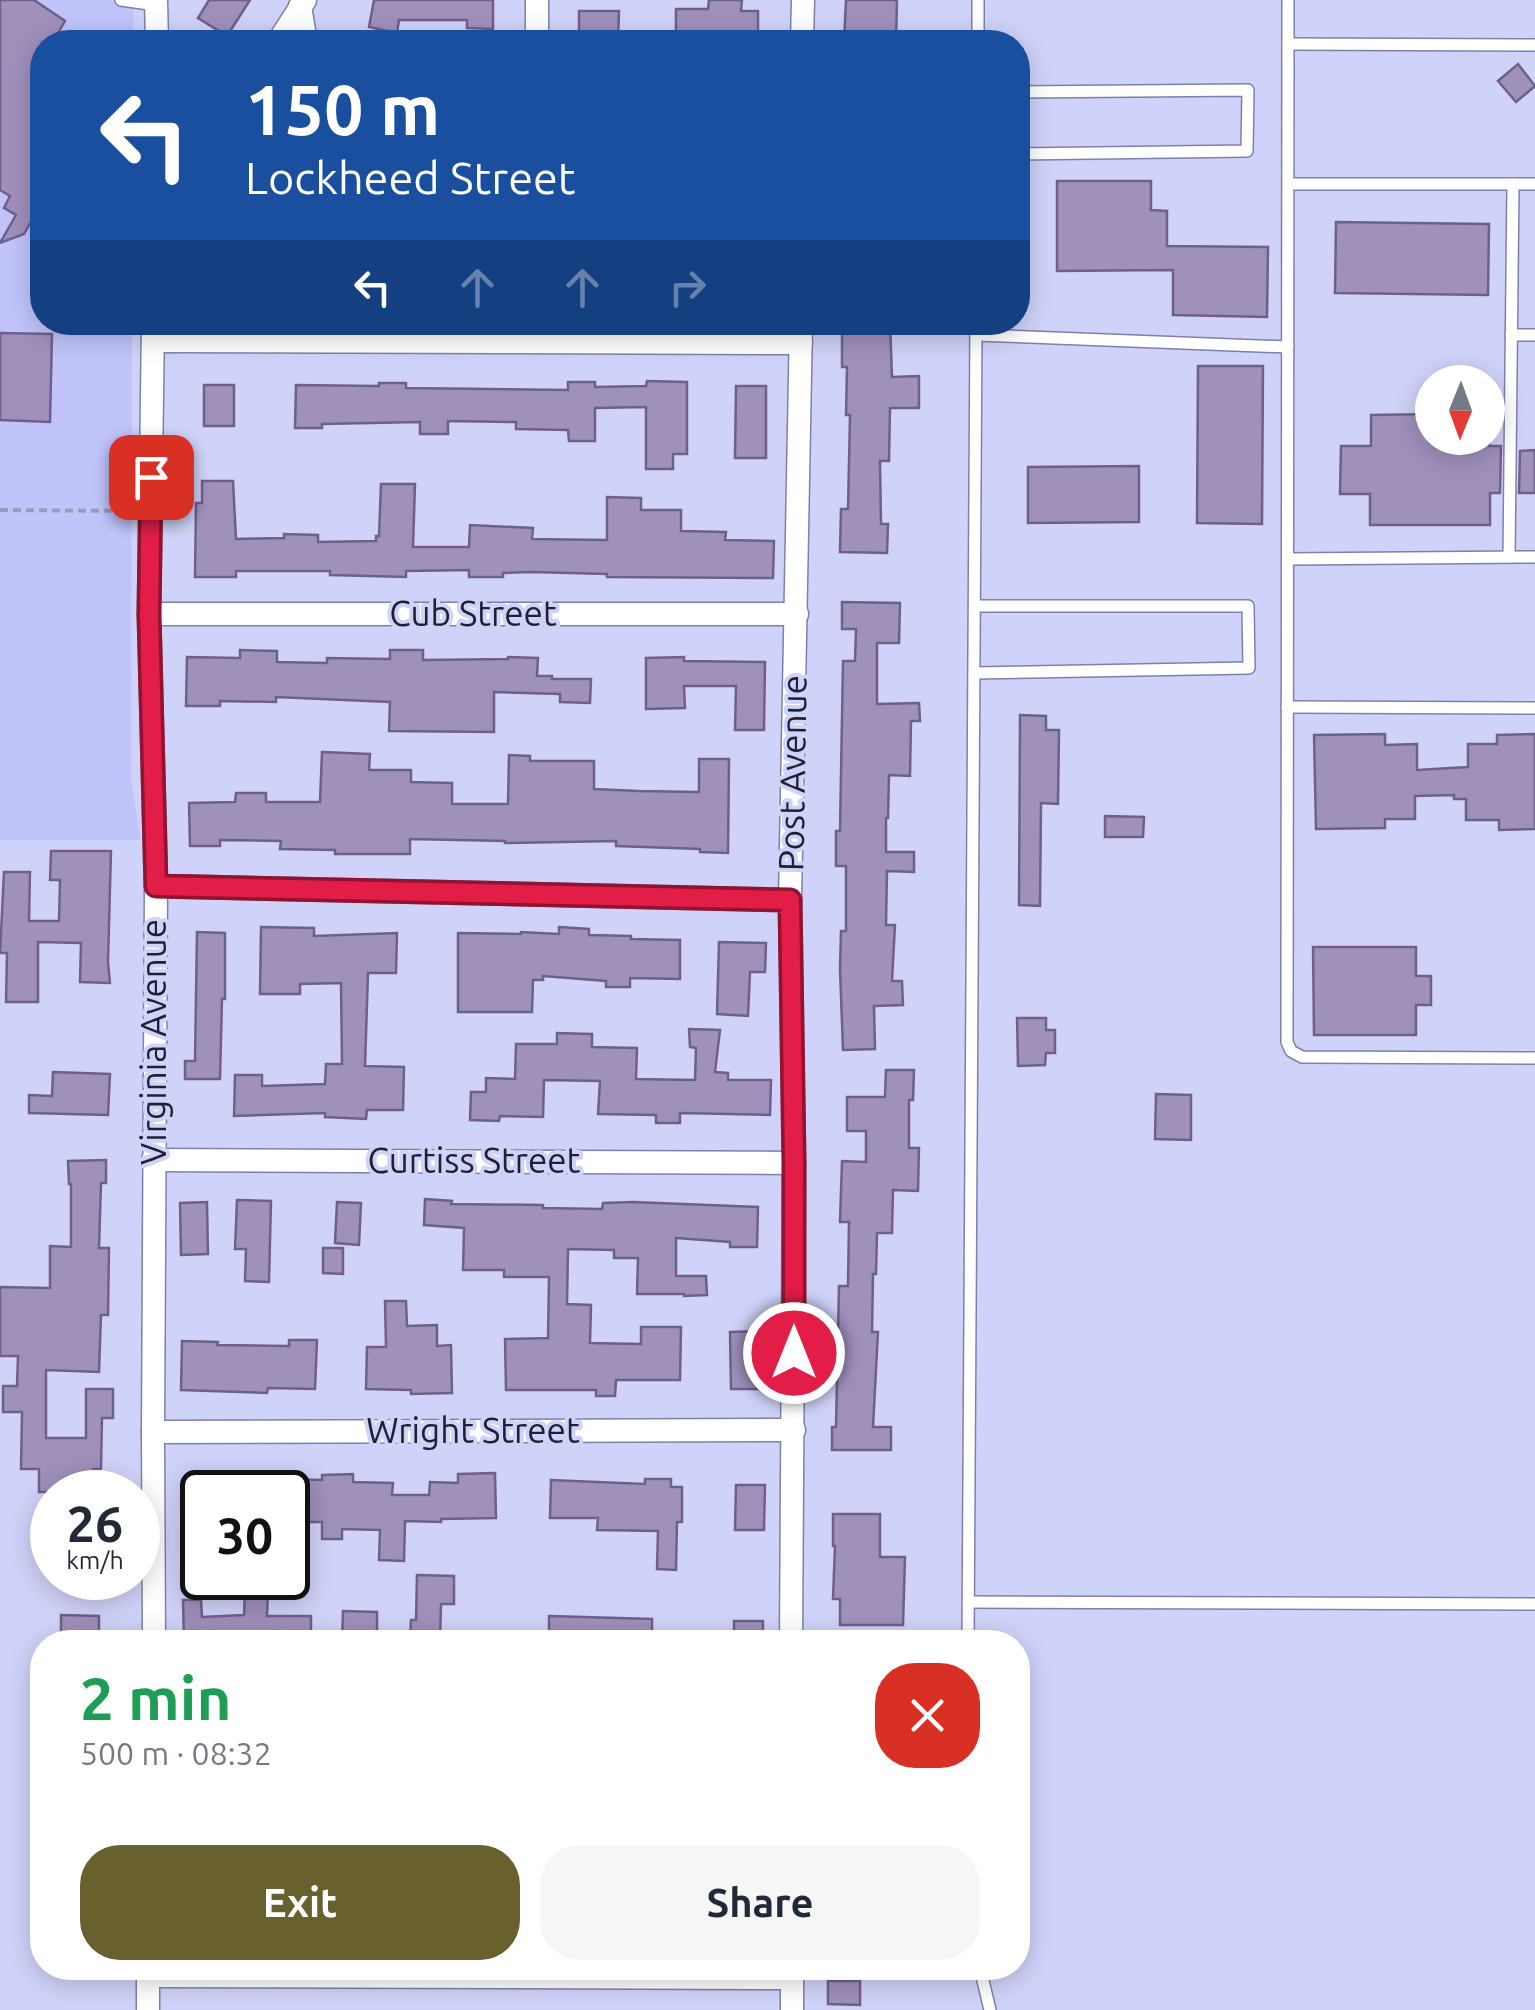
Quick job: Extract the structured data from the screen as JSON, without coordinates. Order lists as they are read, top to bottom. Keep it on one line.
{"streets":{"street":["Cub Street","Post Avenue","Virginia Avenue","Curtiss Street","Wright Street"]},"crossings":[["Cub Street","Post Avenue"],["Cub Street","Virginia Avenue"],["Post Avenue","Curtiss Street"],["Post Avenue","Wright Street"],["Virginia Avenue","Curtiss Street"],["Virginia Avenue","Wright Street"]],"north":"bottom","page":{"turn":["150 m","Lockheed Street"],"speed":"26 km/h","limit":"30","heading":["2 min","500 m · 08:32"],"buttons":["Exit","Share"]}}
